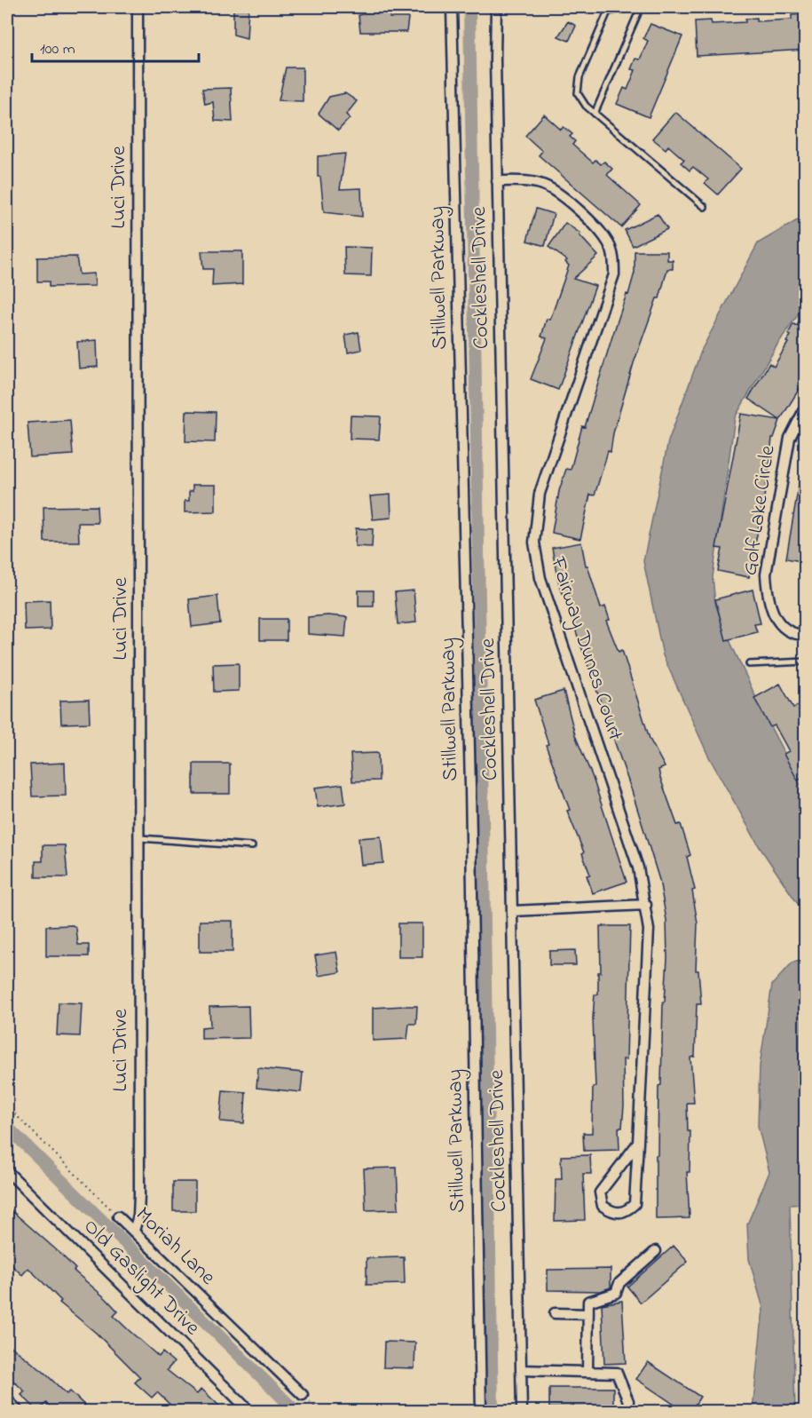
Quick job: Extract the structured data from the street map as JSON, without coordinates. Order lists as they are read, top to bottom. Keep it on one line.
{"streets":{"street":["Luci Drive","Stillwell Parkway","Cockleshell Drive","Golf Lake Circle","Fairway Dunes Court","Moriah Lane","Old Gaslight Drive"]},"crossings":[["Luci Drive","Moriah Lane"],["Cockleshell Drive","Fairway Dunes Court"]],"scale_bar":"100 m"}
